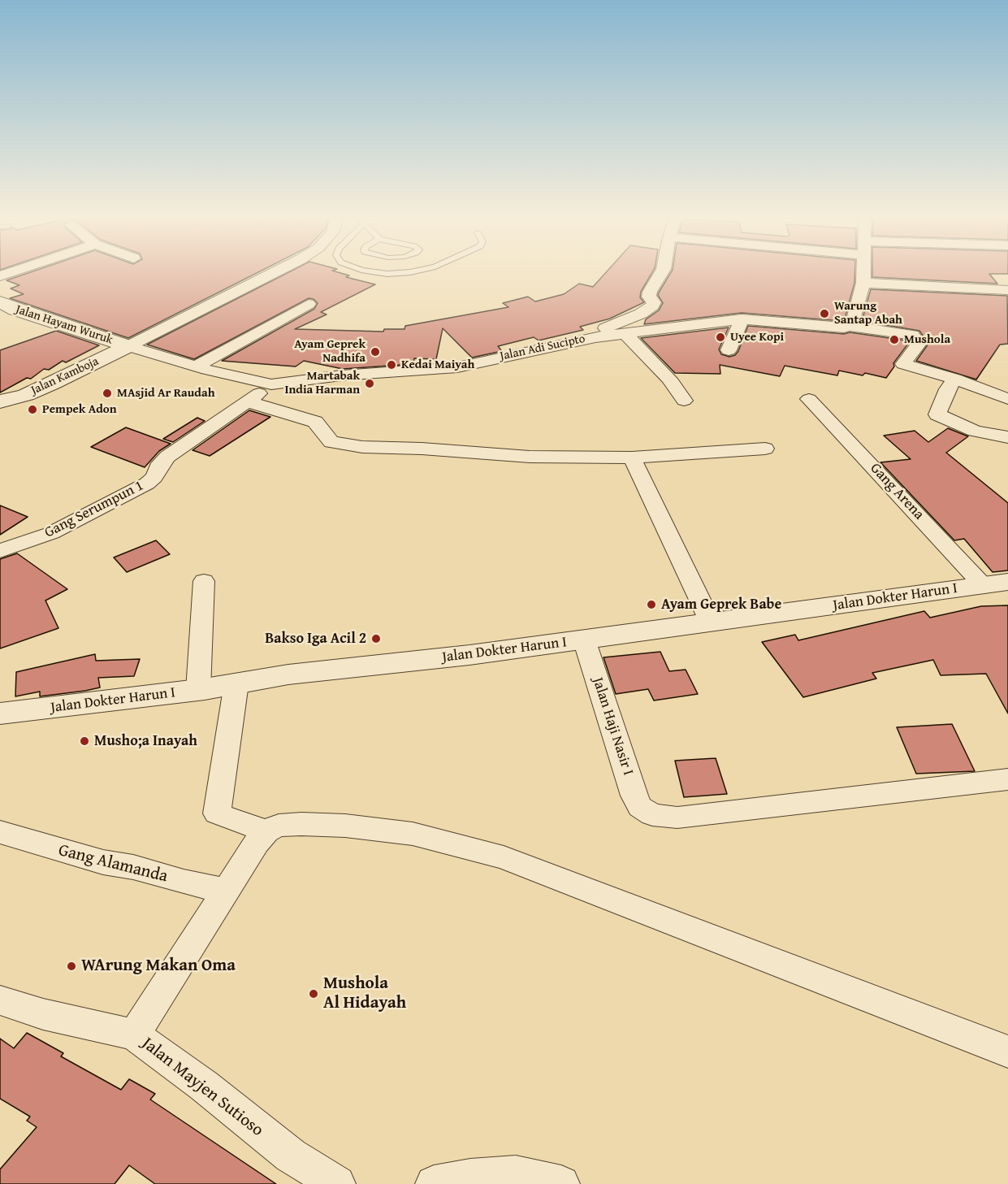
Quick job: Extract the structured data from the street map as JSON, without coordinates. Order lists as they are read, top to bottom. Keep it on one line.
{"streets":{"street":["Jalan Hayam Wuruk","Jalan Adi Sucipto","Jalan Kamboja","Gang Arena","Gang Serumpun 1","Jalan Dokter Harun I","Jalan Haji Nasir I","Gang Alamanda","Jalan Mayjen Sutioso"]},"crossings":[["Jalan Hayam Wuruk","Jalan Adi Sucipto"],["Jalan Hayam Wuruk","Jalan Kamboja"],["Jalan Adi Sucipto","Jalan Kamboja"],["Jalan Adi Sucipto","Gang Serumpun 1"],["Gang Arena","Jalan Dokter Harun I"],["Jalan Dokter Harun I","Jalan Haji Nasir I"]],"places":["Warung Santap Abah","Uyee Kopi","Mushola","Ayam Geprek Nadhifa","Kedai Maiyah","Martabak India Harman","MAsjid Ar Raudah","Pempek Adon","Ayam Geprek Babe","Bakso Iga Acil 2","Musho;a Inayah","WArung Makan Oma","Mushola Al Hidayah"]}
